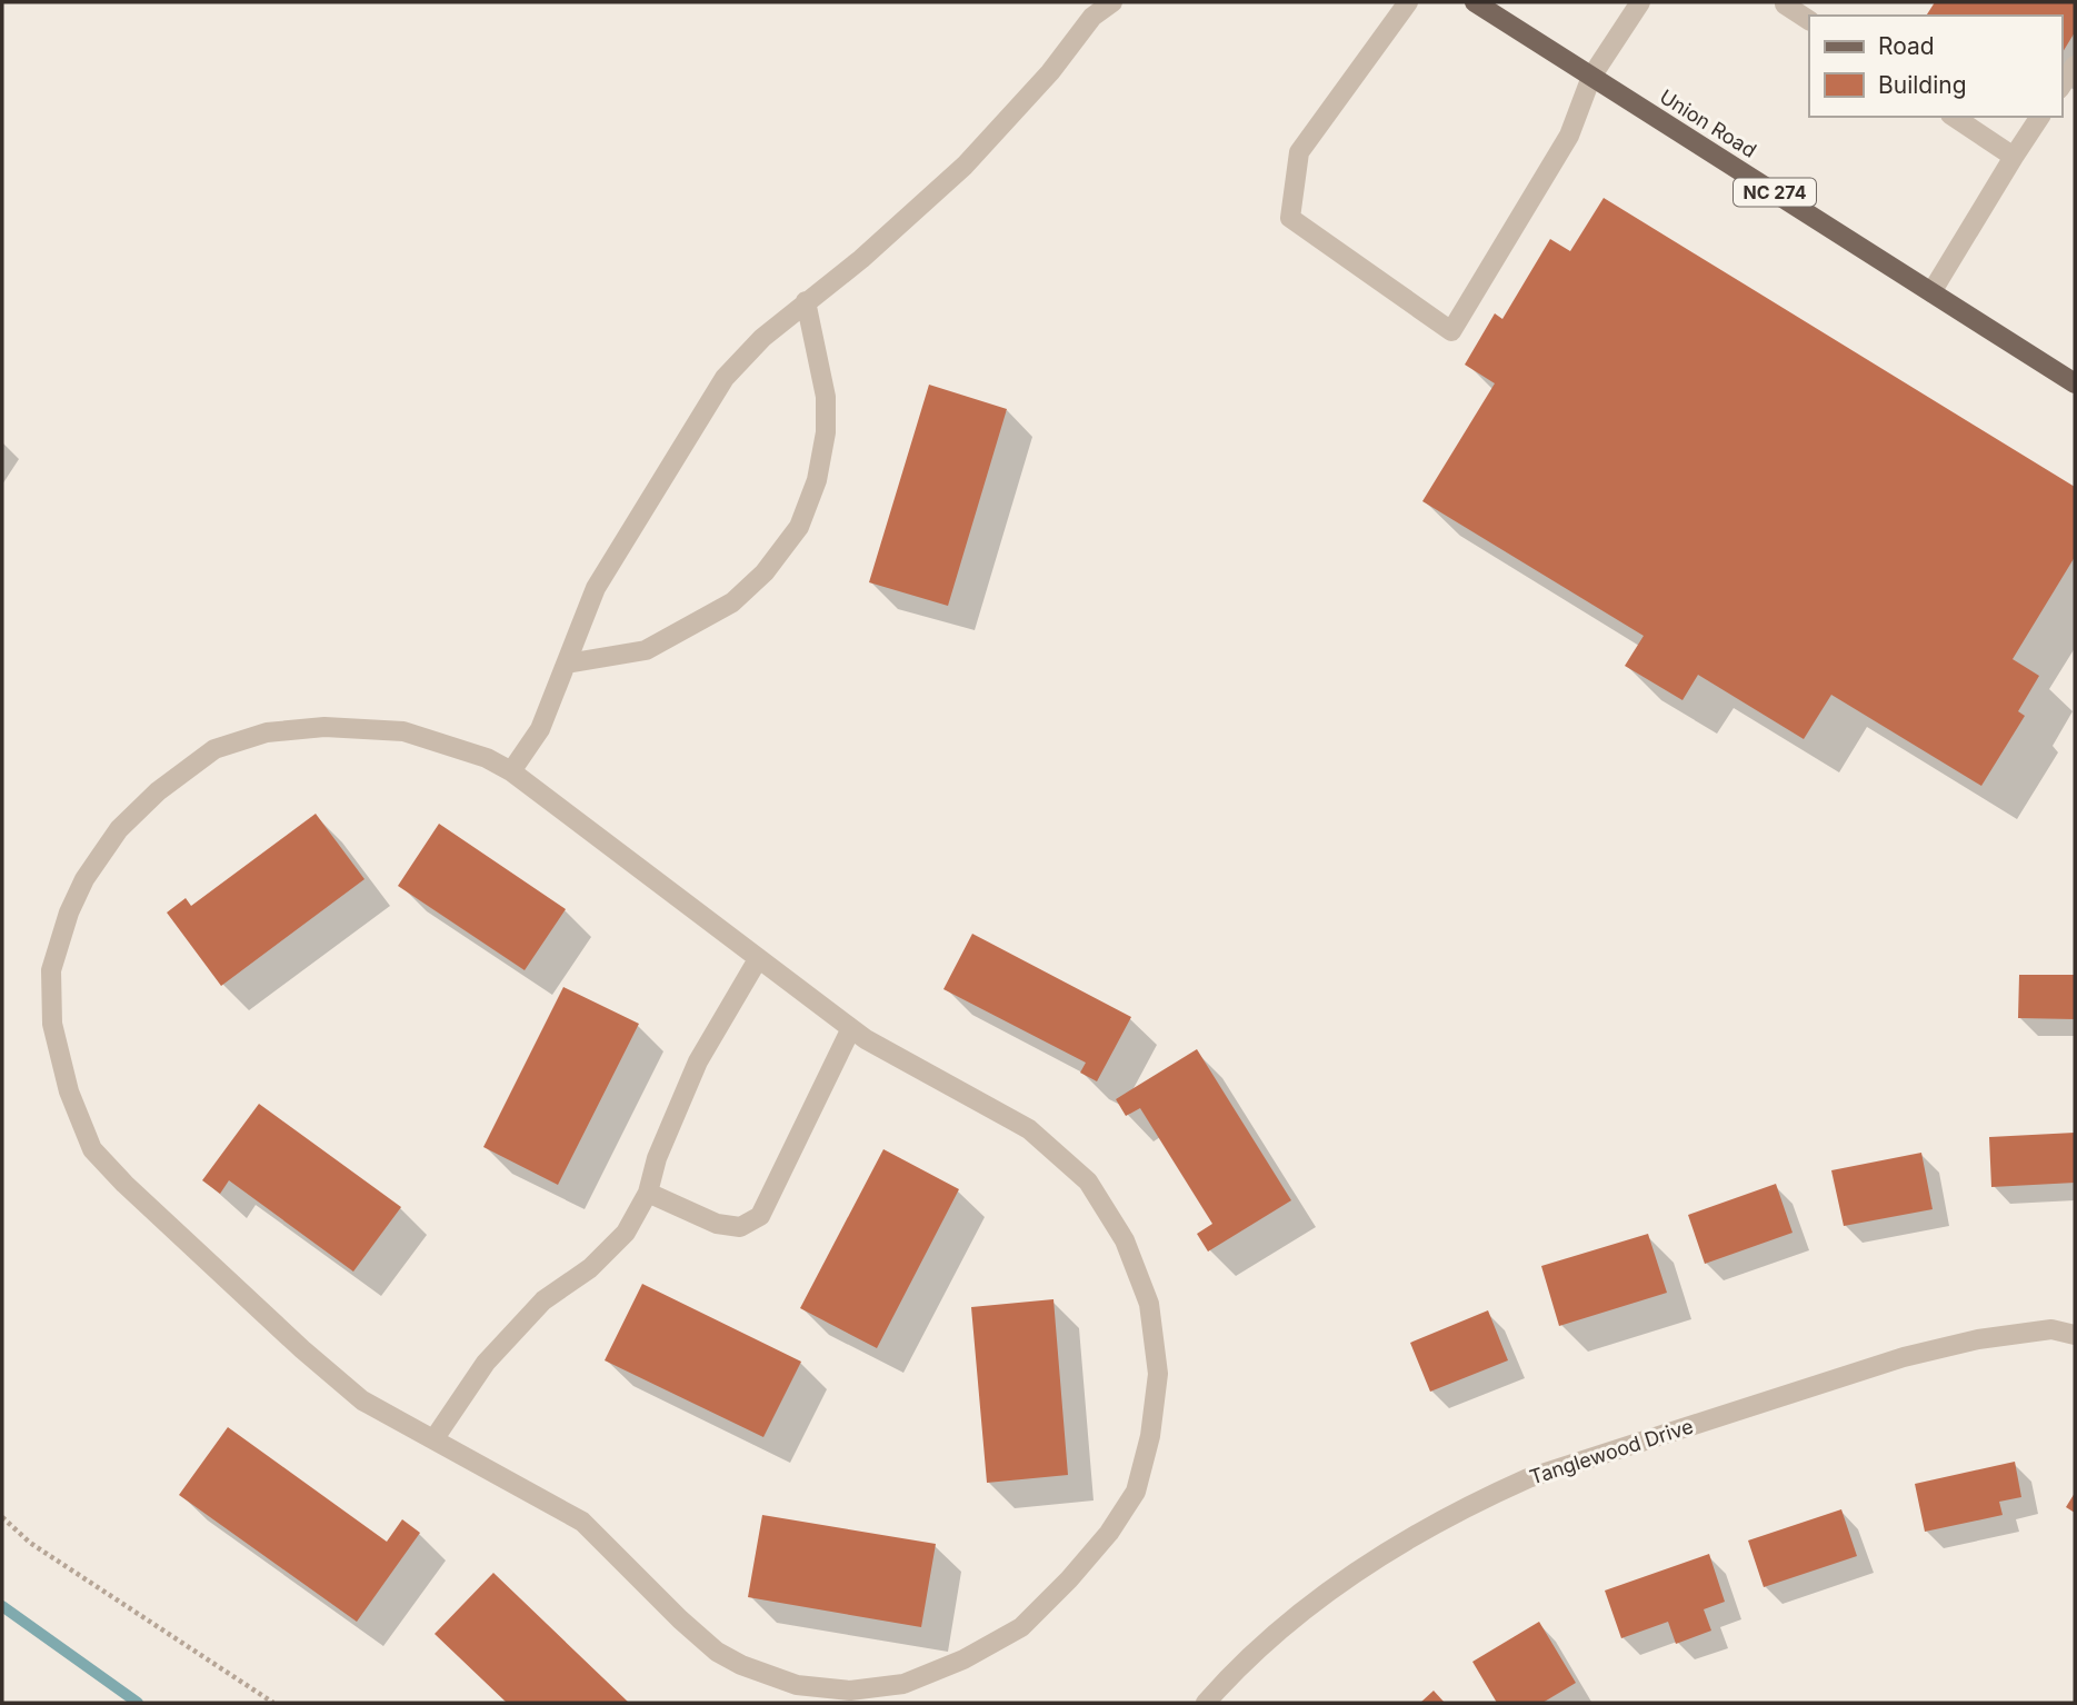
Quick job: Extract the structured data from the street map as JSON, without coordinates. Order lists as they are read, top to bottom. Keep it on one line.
{"streets":{"main road":["Union Road","NC 274"],"street":["Tanglewood Drive"]},"legend":["Road","Building"]}
